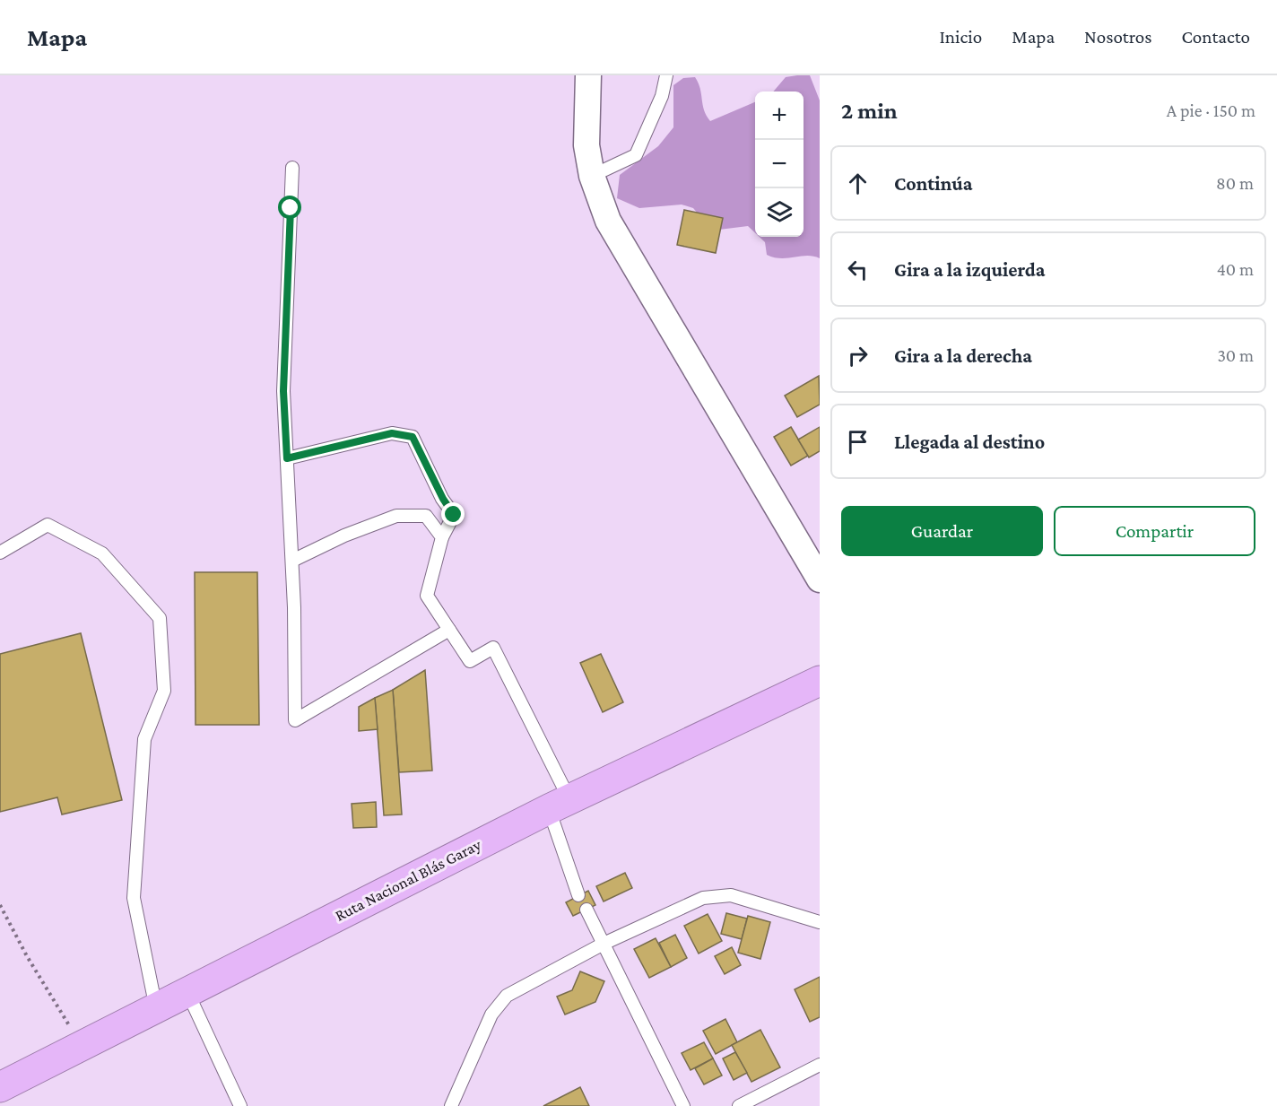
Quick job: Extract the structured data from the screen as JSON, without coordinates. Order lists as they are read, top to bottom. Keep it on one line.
{"streets":{"highway":["Ruta Nacional Blás Garay"]},"page":{"header":"Mapa","nav":["Inicio","Mapa","Nosotros","Contacto"],"heading":["2 min","A pie · 150 m"],"map_buttons":["+","−"],"list":[["Continúa","80 m"],["Gira a la izquierda","40 m"],["Gira a la derecha","30 m"],"Llegada al destino"],"buttons":["Guardar","Compartir"]}}
